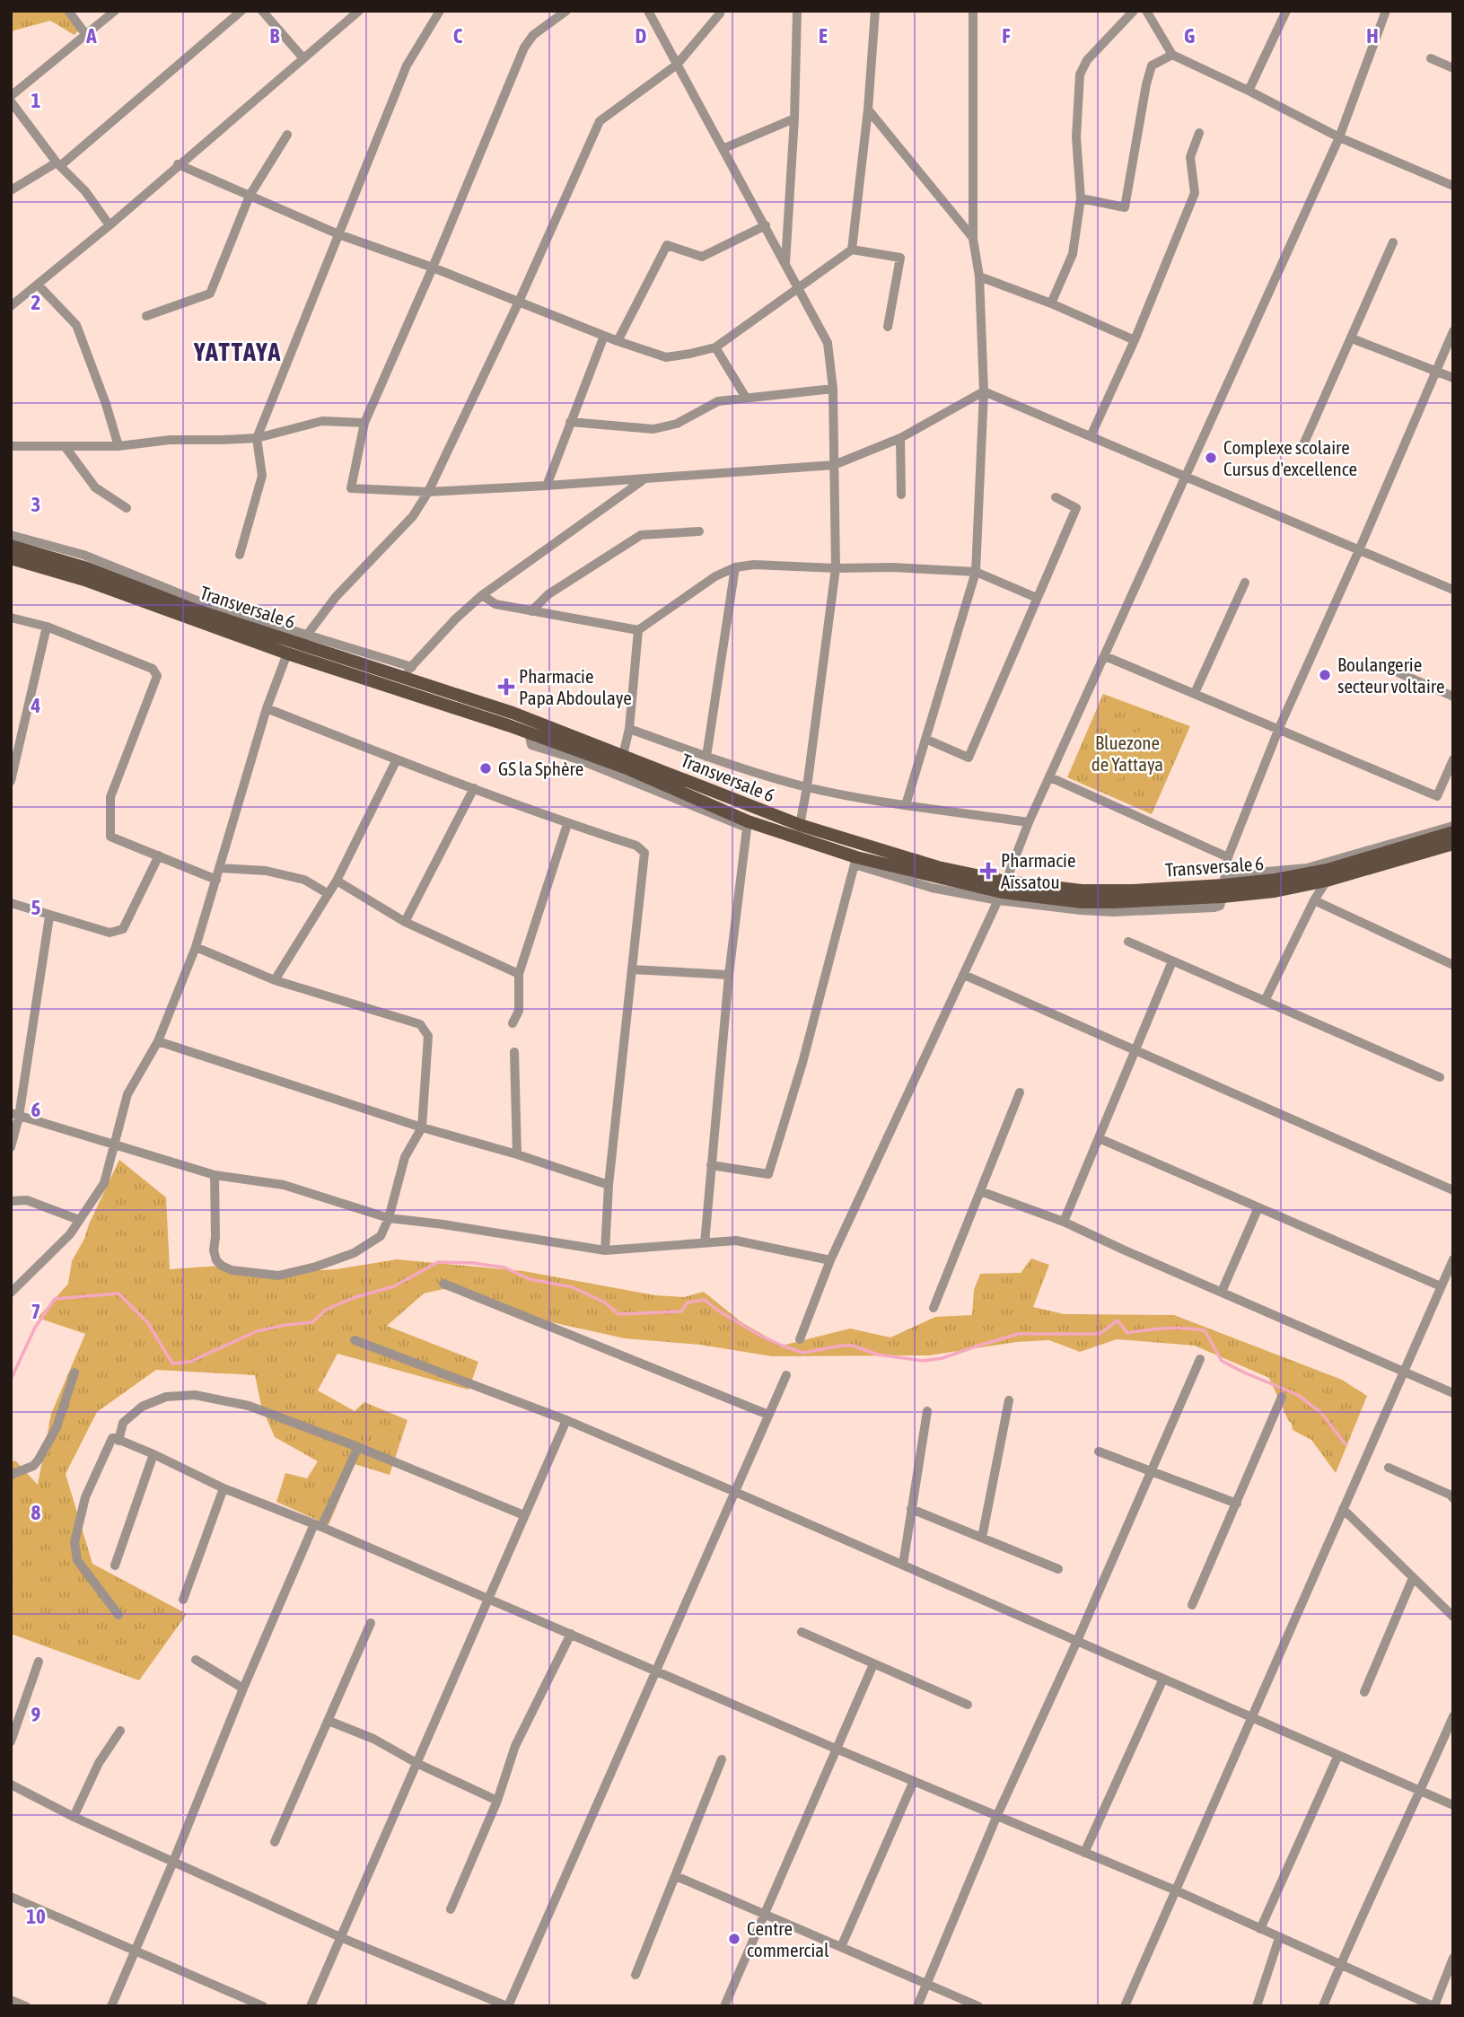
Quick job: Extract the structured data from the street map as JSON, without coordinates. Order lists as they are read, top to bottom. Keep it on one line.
{"streets":{"main road":["Transversale 6"]},"districts":["YATTAYA"],"parks":["Bluezone de Yattaya"],"places":{"other":["Complexe scolaire Cursus d'excellence","Boulangerie secteur voltaire","GS la Sphère","Centre commercial"],"health":["Pharmacie Papa Abdoulaye","Pharmacie Aïssatou"]},"grid":{"columns":["A","B","C","D","E","F","G","H"],"rows":["1","2","3","4","5","6","7","8","9","10"]}}
